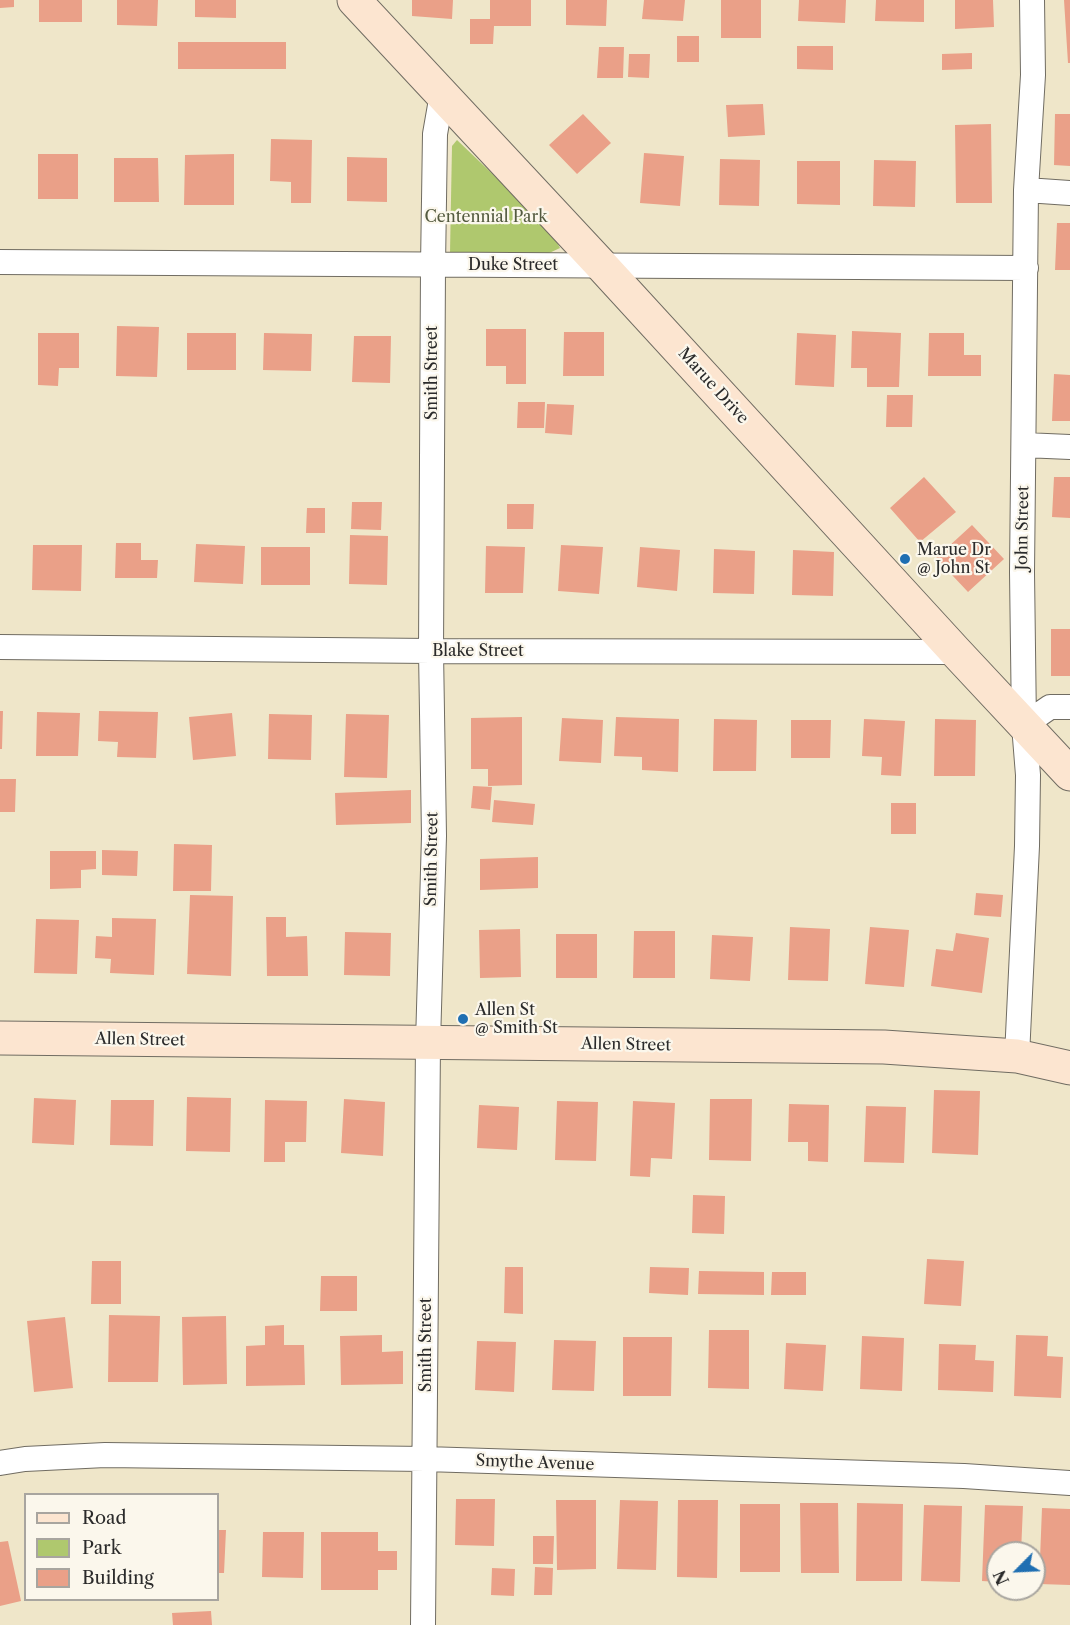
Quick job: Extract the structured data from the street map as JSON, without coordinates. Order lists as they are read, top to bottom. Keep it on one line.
{"streets":{"street":["Duke Street","Smith Street","Marue Drive","John Street","Blake Street","Allen Street","Smythe Avenue"]},"crossings":[["Duke Street","Smith Street"],["Duke Street","Marue Drive"],["Duke Street","John Street"],["Smith Street","Marue Drive"],["Smith Street","Blake Street"],["Smith Street","Allen Street"],["Smith Street","Smythe Avenue"],["Marue Drive","John Street"],["Marue Drive","Blake Street"],["John Street","Allen Street"]],"parks":["Centennial Park"],"places":["Marue Dr @ John St","Allen St @ Smith St"],"legend":["Road","Park","Building"],"north":"bottom left"}
